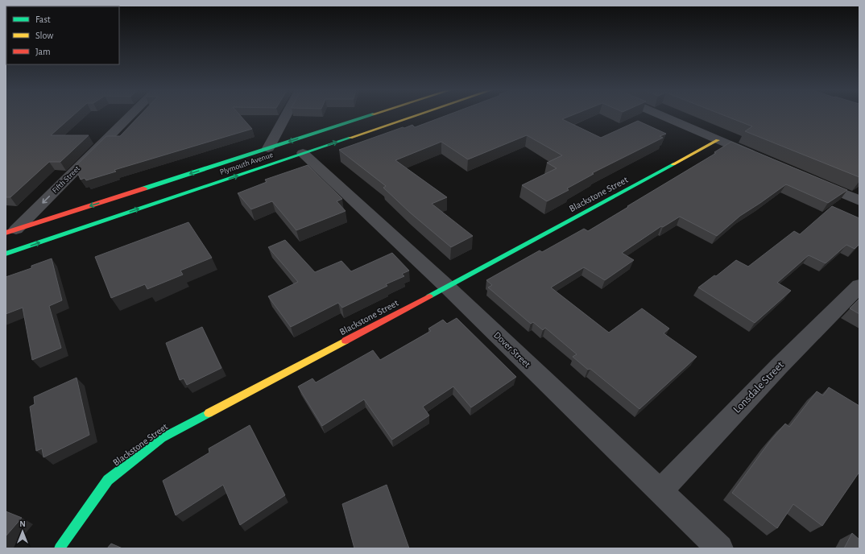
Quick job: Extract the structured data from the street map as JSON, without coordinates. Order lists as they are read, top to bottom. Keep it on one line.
{"streets":{"main road":["Plymouth Avenue","Blackstone Street"],"street":["Fifth Street","Dover Street","Lonsdale Street"]},"crossings":[["Plymouth Avenue","Fifth Street"],["Plymouth Avenue","Dover Street"],["Blackstone Street","Dover Street"],["Dover Street","Lonsdale Street"]],"one_way":["Fifth Street"],"legend":["Fast","Slow","Jam"],"north":"top"}
